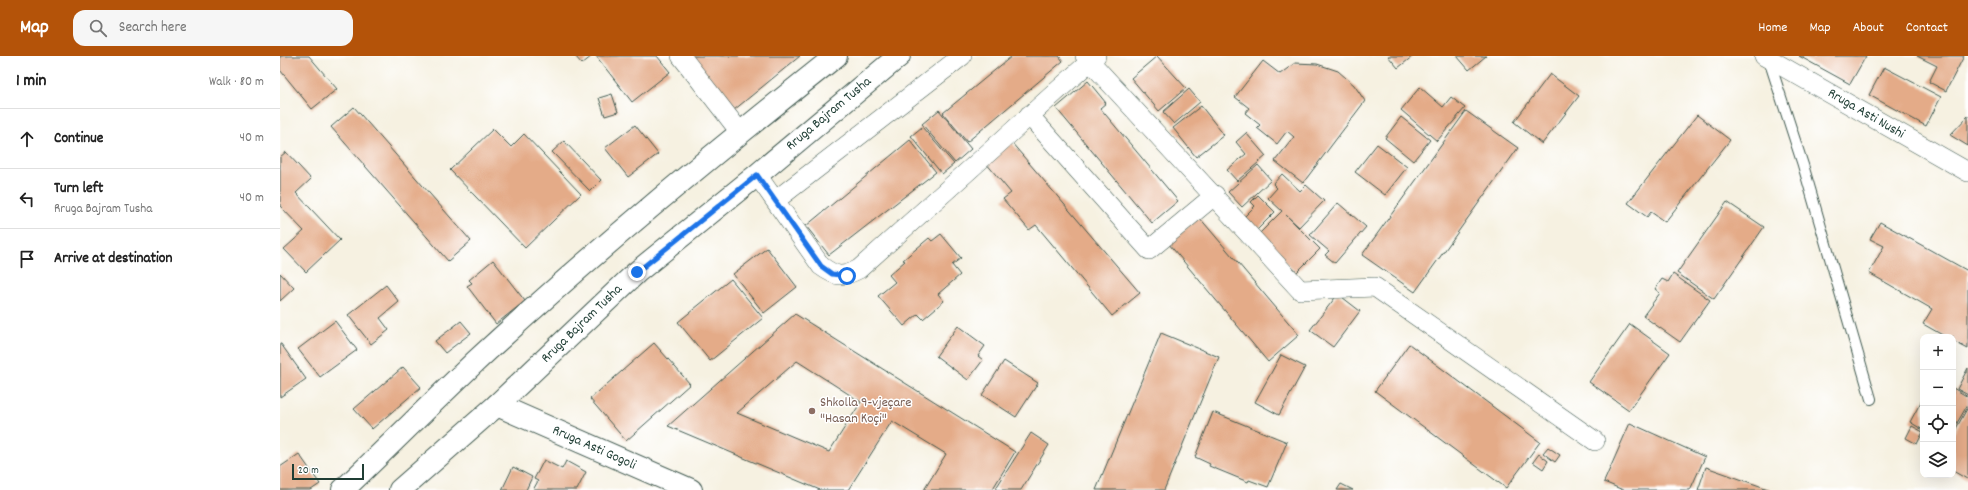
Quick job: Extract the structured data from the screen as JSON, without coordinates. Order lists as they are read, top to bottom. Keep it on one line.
{"streets":{"main road":["Rruga Bajram Tusha","Rruga Asti Gogoli"],"street":["Rruga Asti Nushi"]},"crossings":[["Rruga Bajram Tusha","Rruga Asti Gogoli"]],"places":["Shkolla 9-vjeçare \"Hasan Koçi\""],"scale_bar":"20 m","page":{"header":"Map","search":"Search here","nav":["Home","Map","About","Contact"],"heading":["1 min","Walk · 80 m"],"list":[["Continue","40 m"],["Turn left","Rruga Bajram Tusha","40 m"],"Arrive at destination"],"map_buttons":["+","−"],"scale":"20 m"}}
